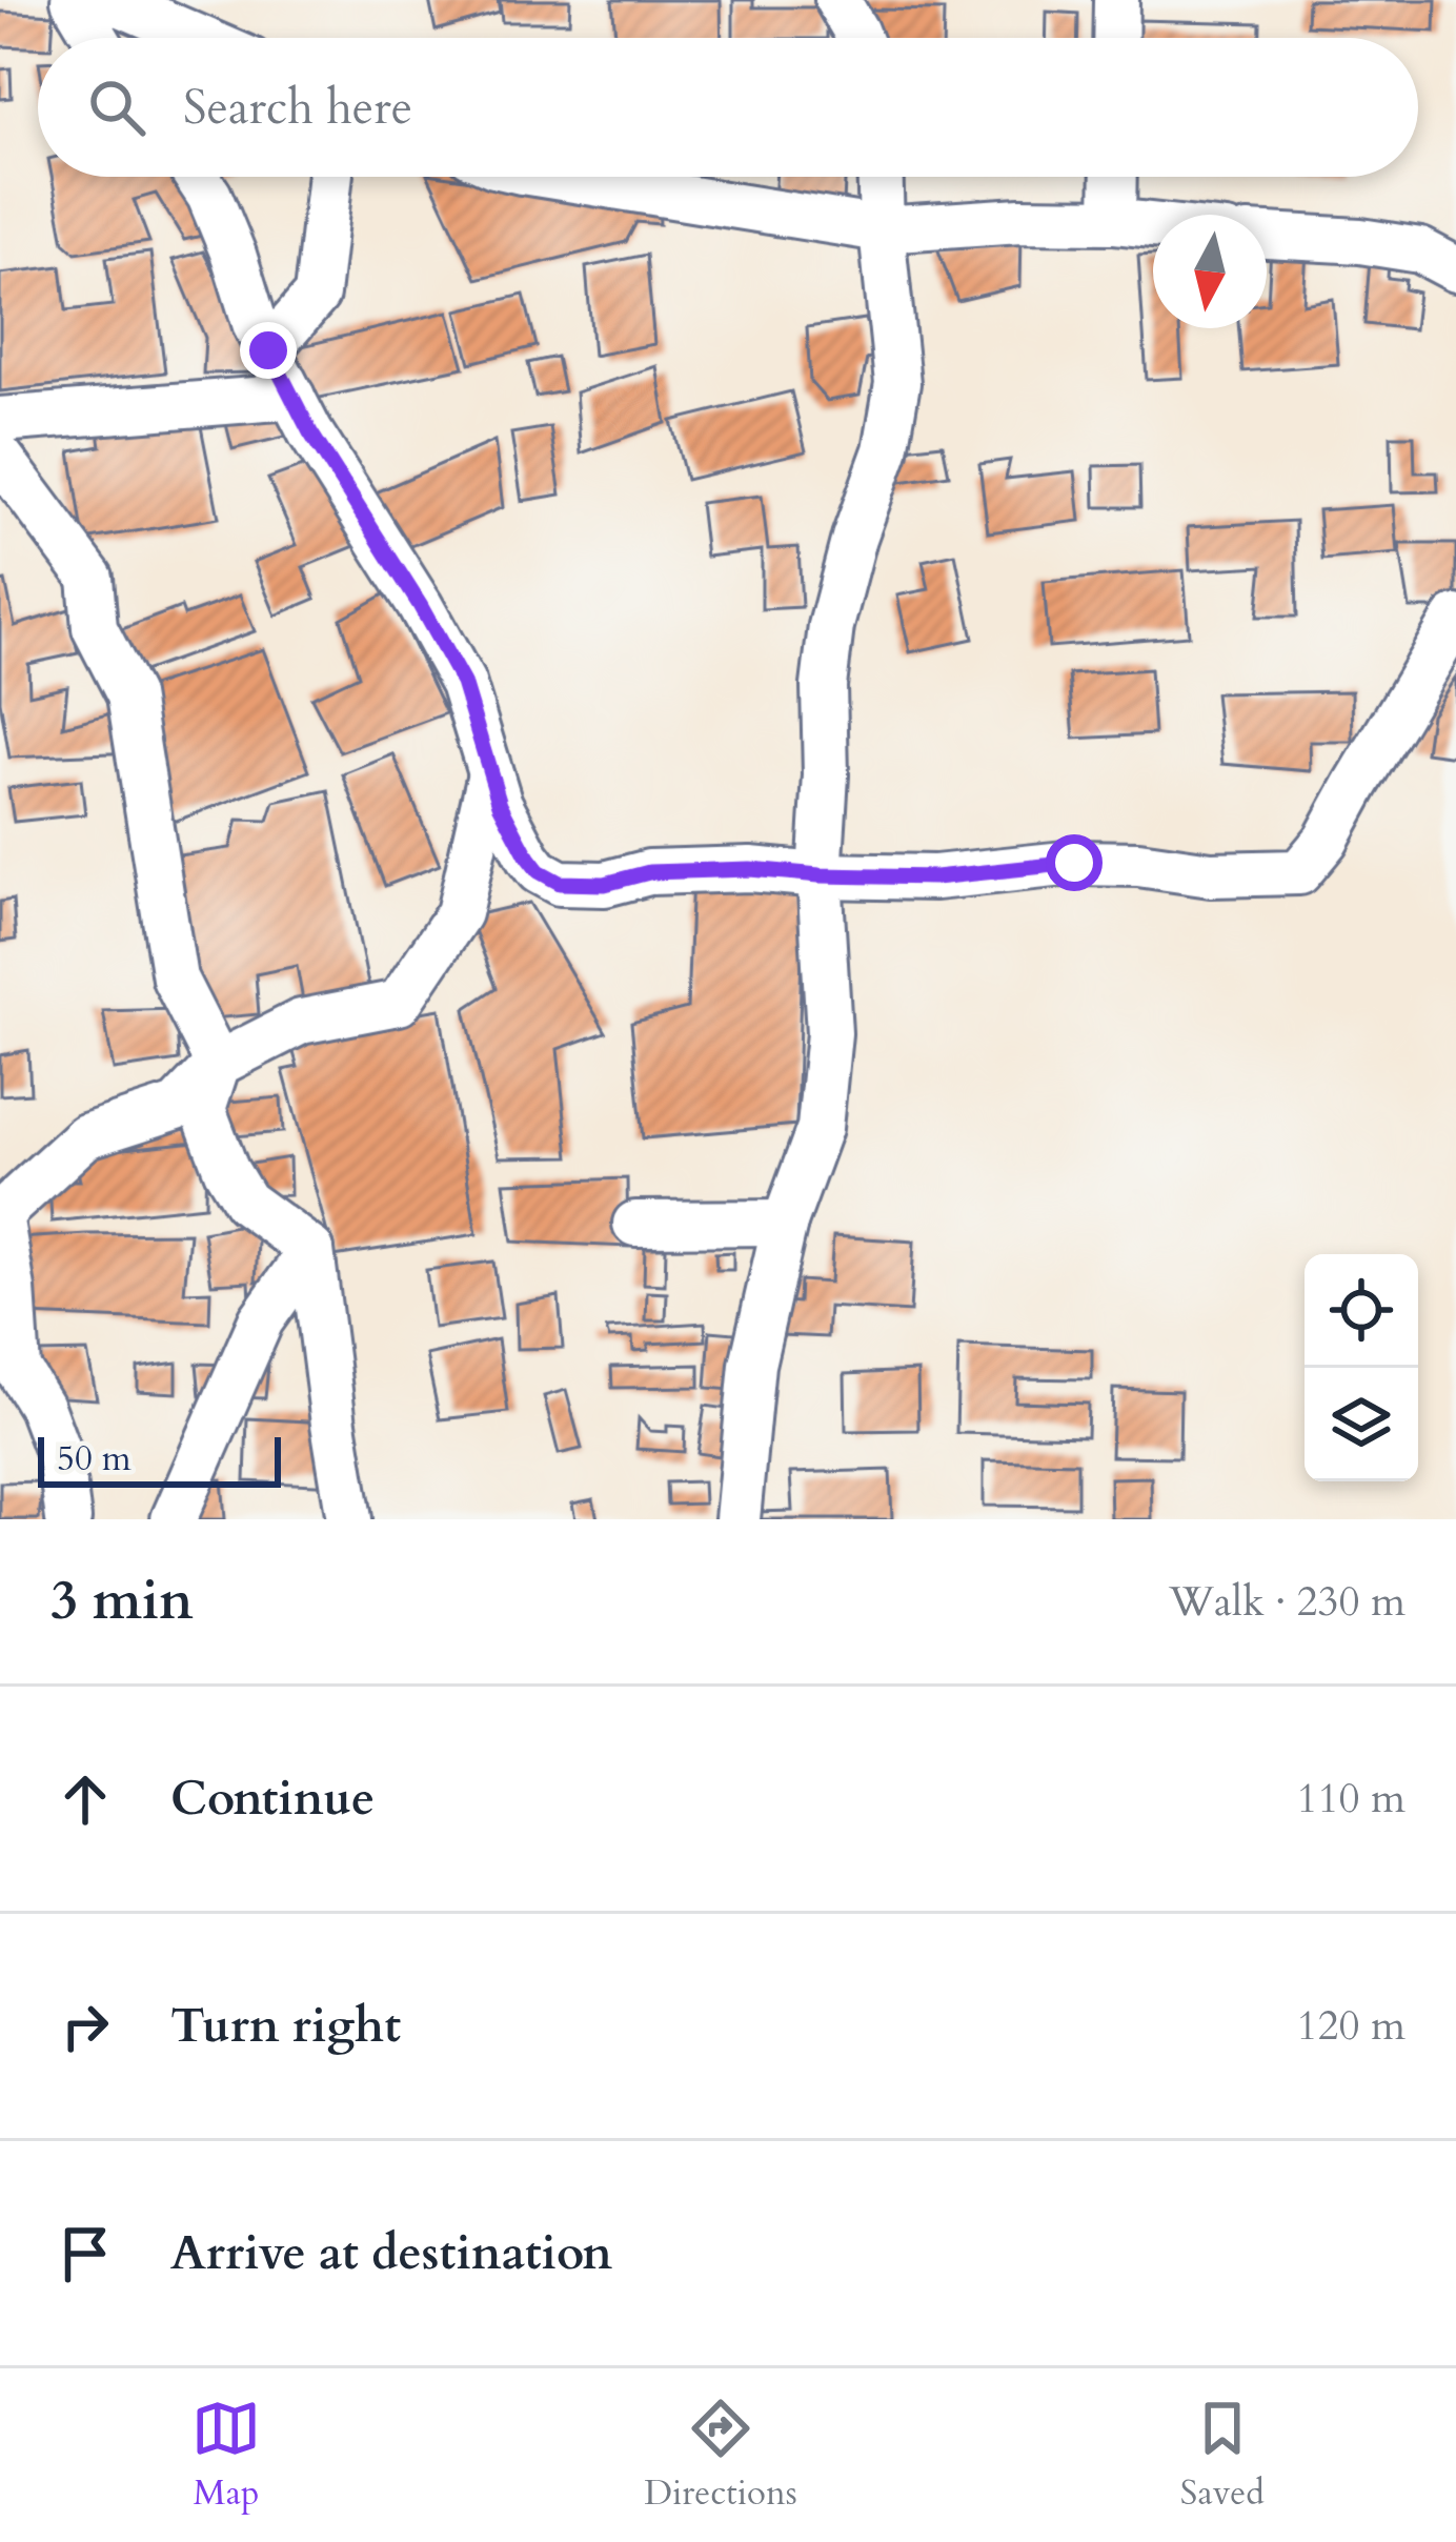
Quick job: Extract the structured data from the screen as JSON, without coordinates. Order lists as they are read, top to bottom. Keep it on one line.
{"scale_bar":"50 m","north":"bottom","page":{"search":"Search here","scale":"50 m","heading":["3 min","Walk · 230 m"],"list":[["Continue","110 m"],["Turn right","120 m"],"Arrive at destination"],"nav":["Map","Directions","Saved"]}}
